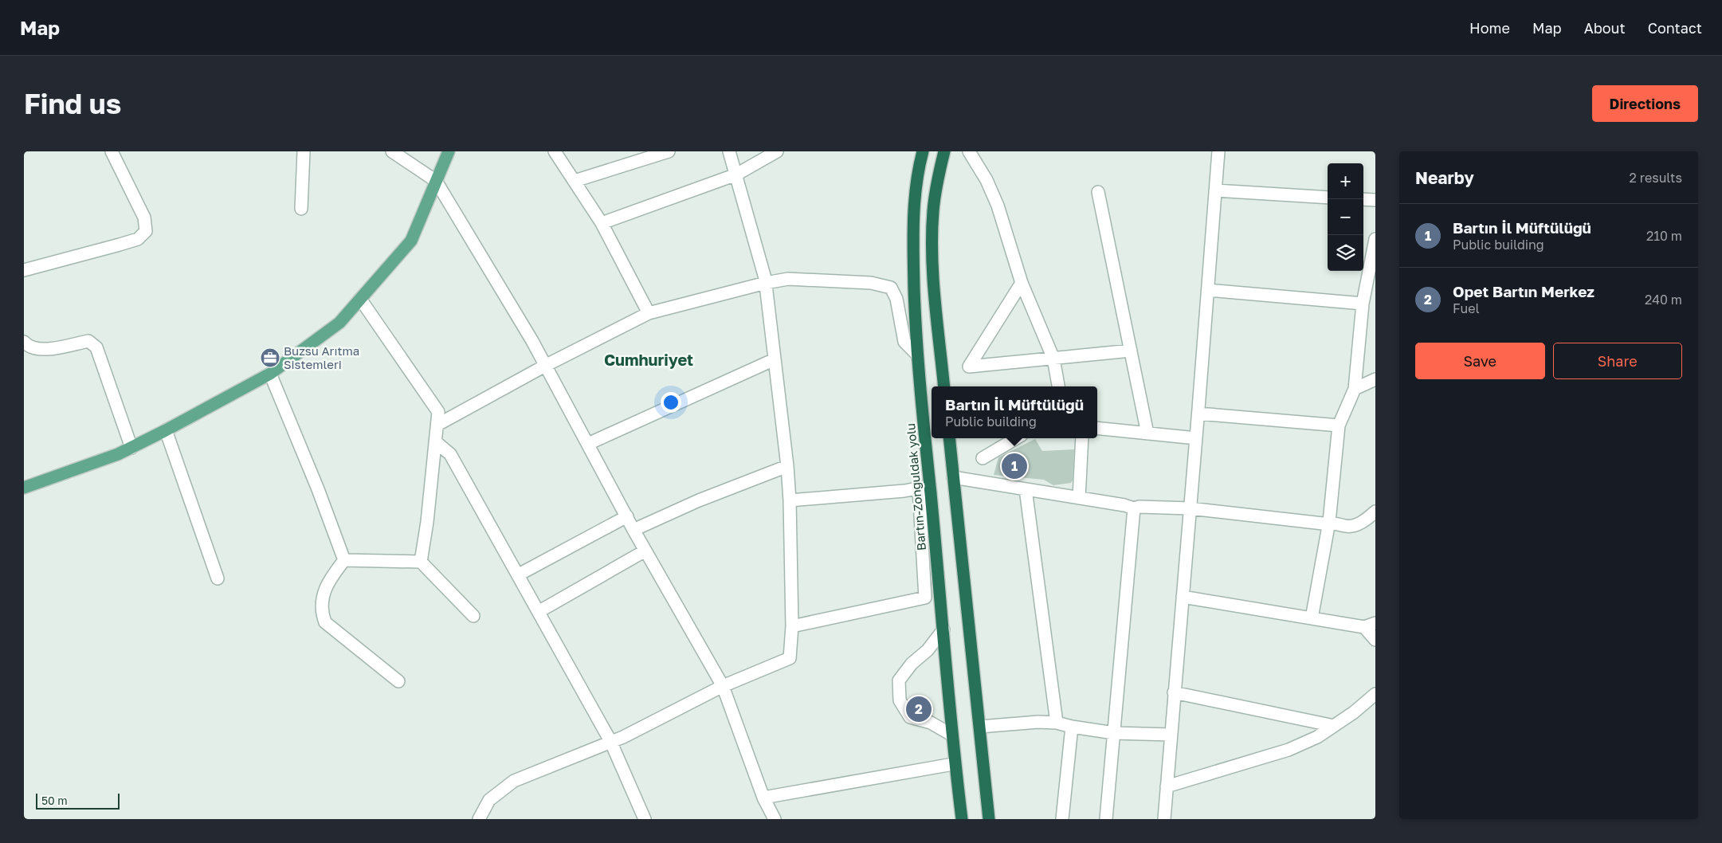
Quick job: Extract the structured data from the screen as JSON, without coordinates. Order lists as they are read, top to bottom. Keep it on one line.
{"streets":{"highway":["Bartın-Zonguldak yolu"]},"districts":["Cumhuriyet"],"places":{"office":["Buzsu Arıtma Sistemleri"]},"scale_bar":"50 m","page":{"header":"Map","nav":["Home","Map","About","Contact"],"buttons":["Directions",["Save","Share"]],"title":"Find us","heading":["Nearby","2 results"],"map_buttons":["+","−"],"list":[{"mark":"1","name":"Bartın İl Müftülüğü","note":"Public building","value":"210 m"},{"mark":"2","name":"Opet Bartın Merkez","note":"Fuel","value":"240 m"}],"popup":["Bartın İl Müftülüğü","Public building"],"pins":["1","2"],"scale":"50 m"}}
